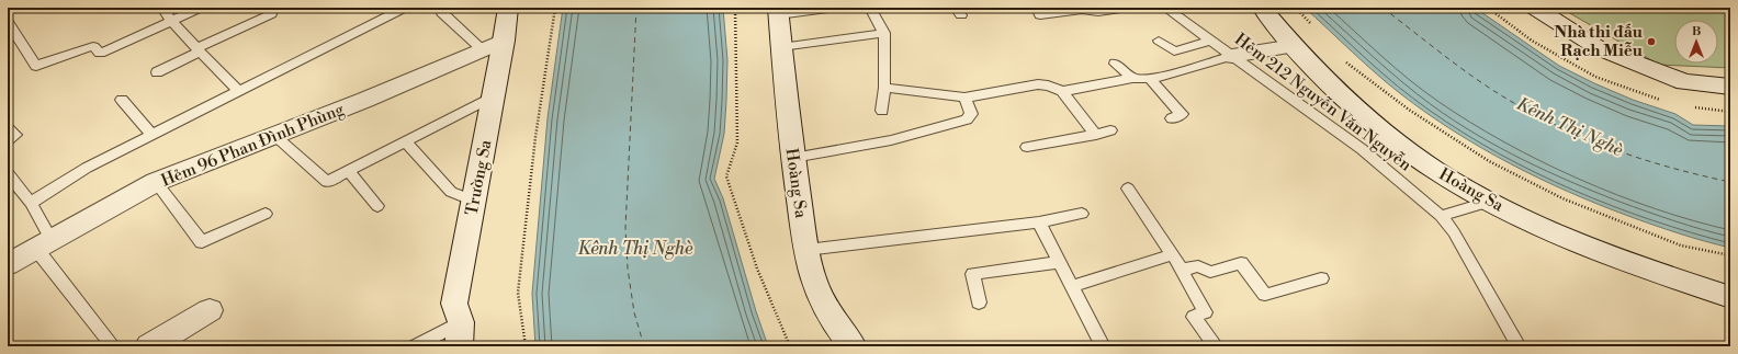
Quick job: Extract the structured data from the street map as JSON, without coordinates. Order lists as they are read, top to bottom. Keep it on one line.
{"streets":{"street":["Hẻm 96 Phan Đình Phùng","Trường Sa","Hoàng Sa"],"lane":["Hẻm 212 Nguyễn Văn Nguyễn"]},"crossings":[["Hẻm 96 Phan Đình Phùng","Trường Sa"]],"water":["Kênh Thị Nghè"],"places":["Nhà thi đấu Rạch Miễu"],"north":"top"}
